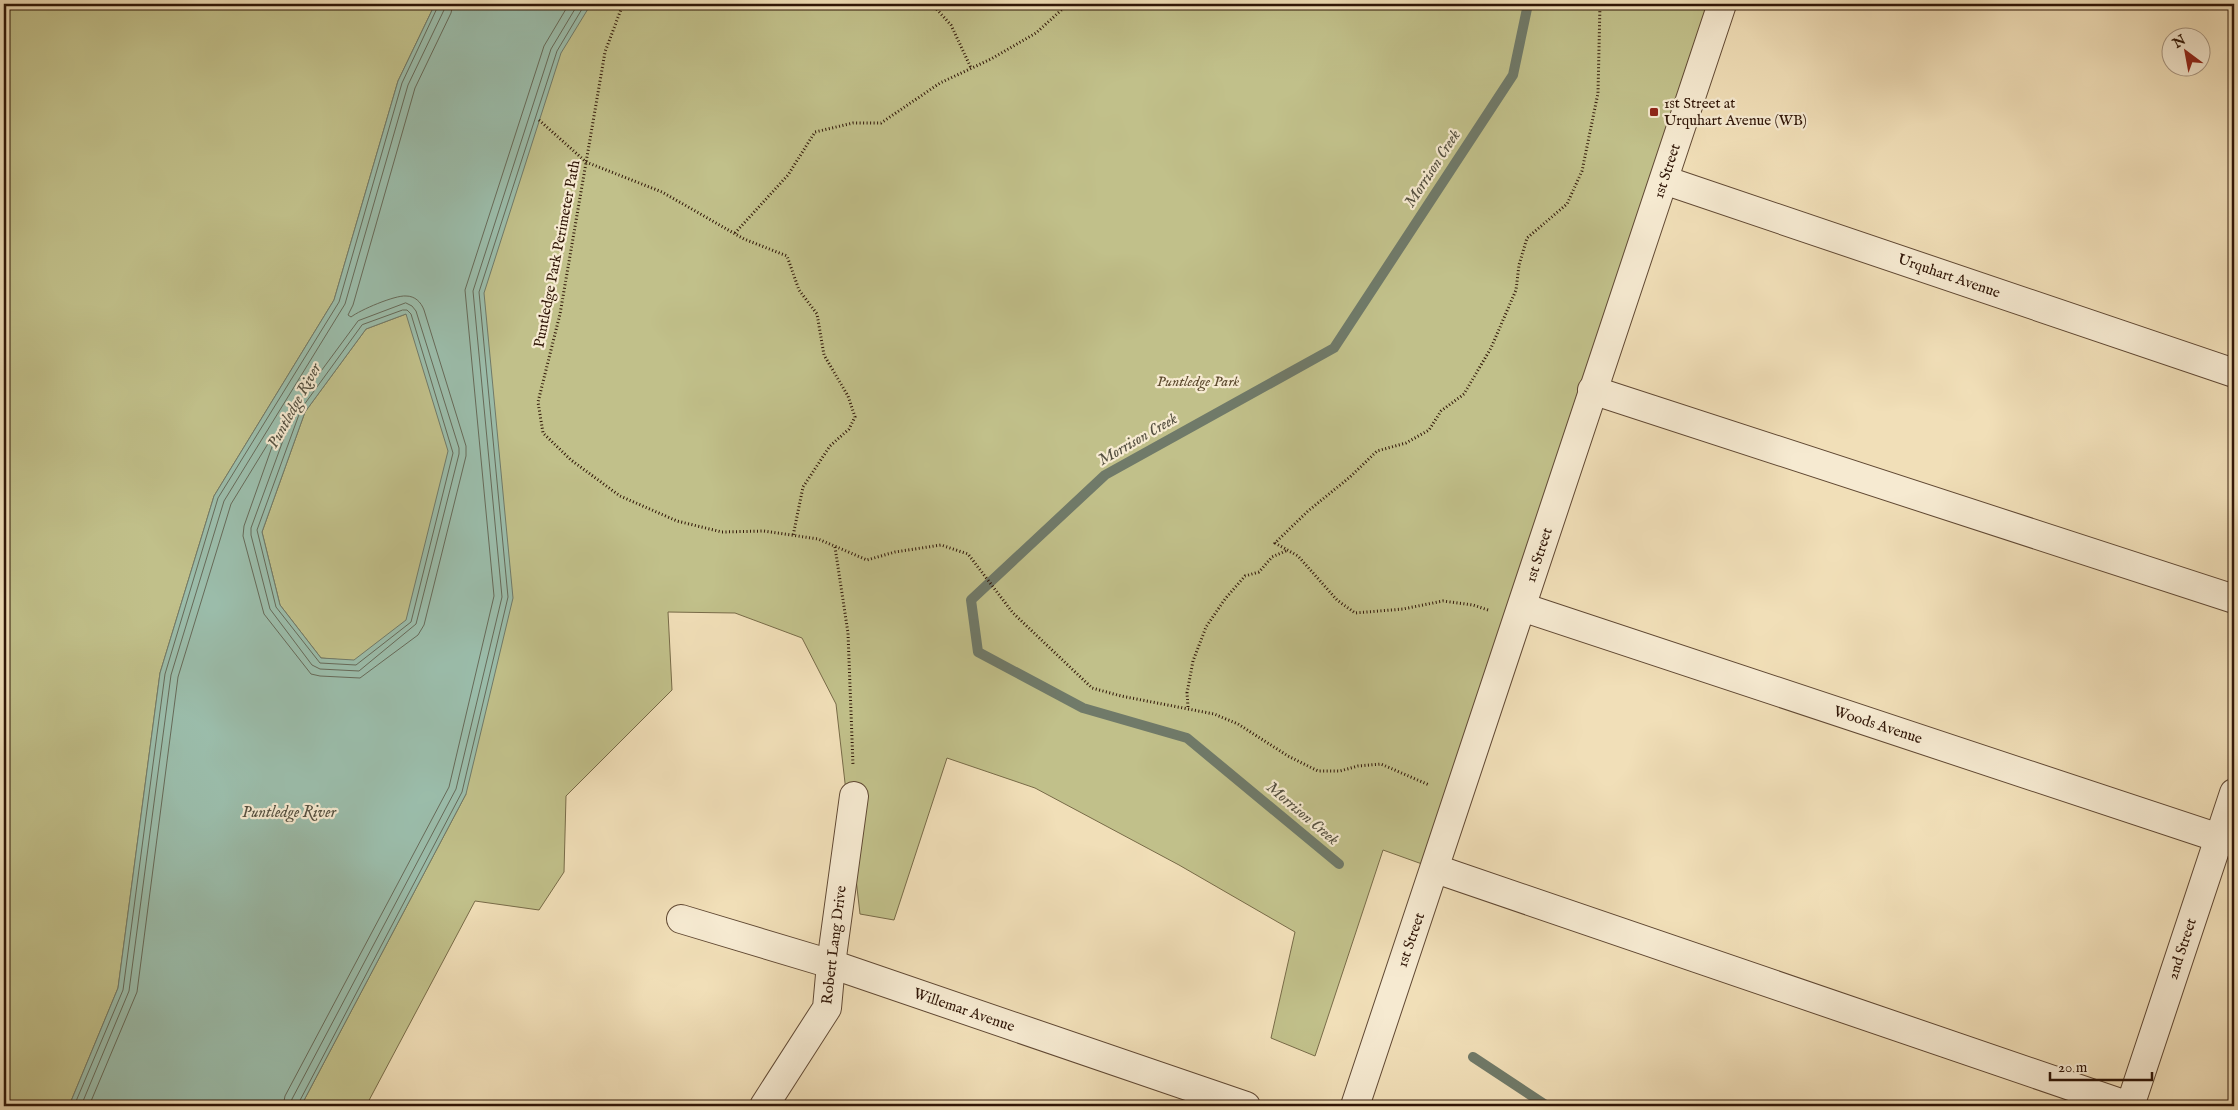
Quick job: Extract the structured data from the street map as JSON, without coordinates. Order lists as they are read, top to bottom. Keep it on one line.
{"streets":{"street":["1st Street","Urquhart Avenue","Woods Avenue","Robert Lang Drive","2nd Street","Willemar Avenue"],"path":["Puntledge Park Perimeter Path"]},"crossings":[["1st Street","Puntledge Park Perimeter Path"],["1st Street","Urquhart Avenue"],["1st Street","Woods Avenue"],["Woods Avenue","2nd Street"],["Robert Lang Drive","Willemar Avenue"]],"water":["Morrison Creek","Puntledge River"],"parks":["Puntledge Park"],"places":{"transit":["1st Street at Urquhart Avenue (WB)"]},"scale_bar":"20 m","north":"top left"}
